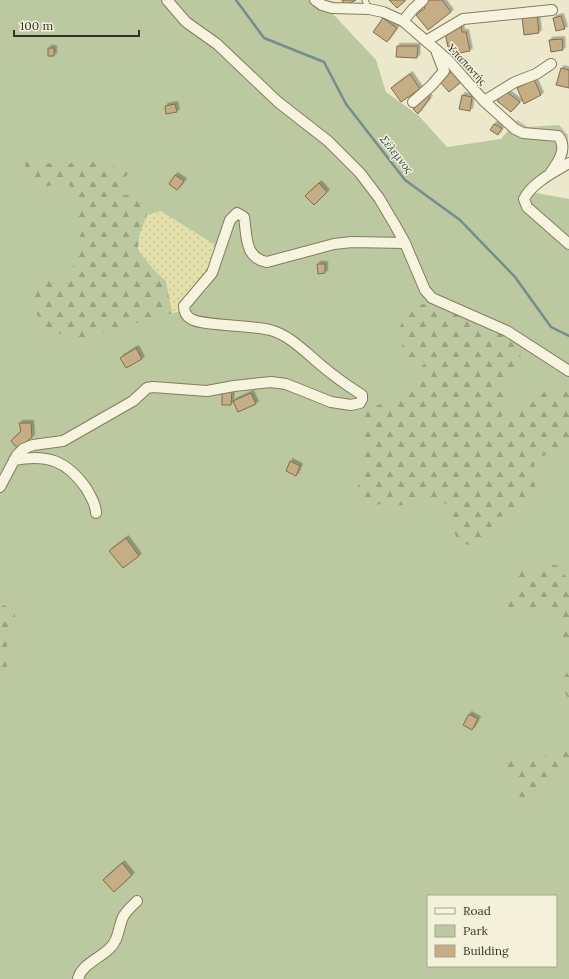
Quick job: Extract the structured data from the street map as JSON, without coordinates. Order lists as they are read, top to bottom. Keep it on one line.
{"streets":{"street":["Υπαπαντής"]},"water":["Σέλεμνος"],"legend":["Road","Park","Building"],"scale_bar":"100 m"}
